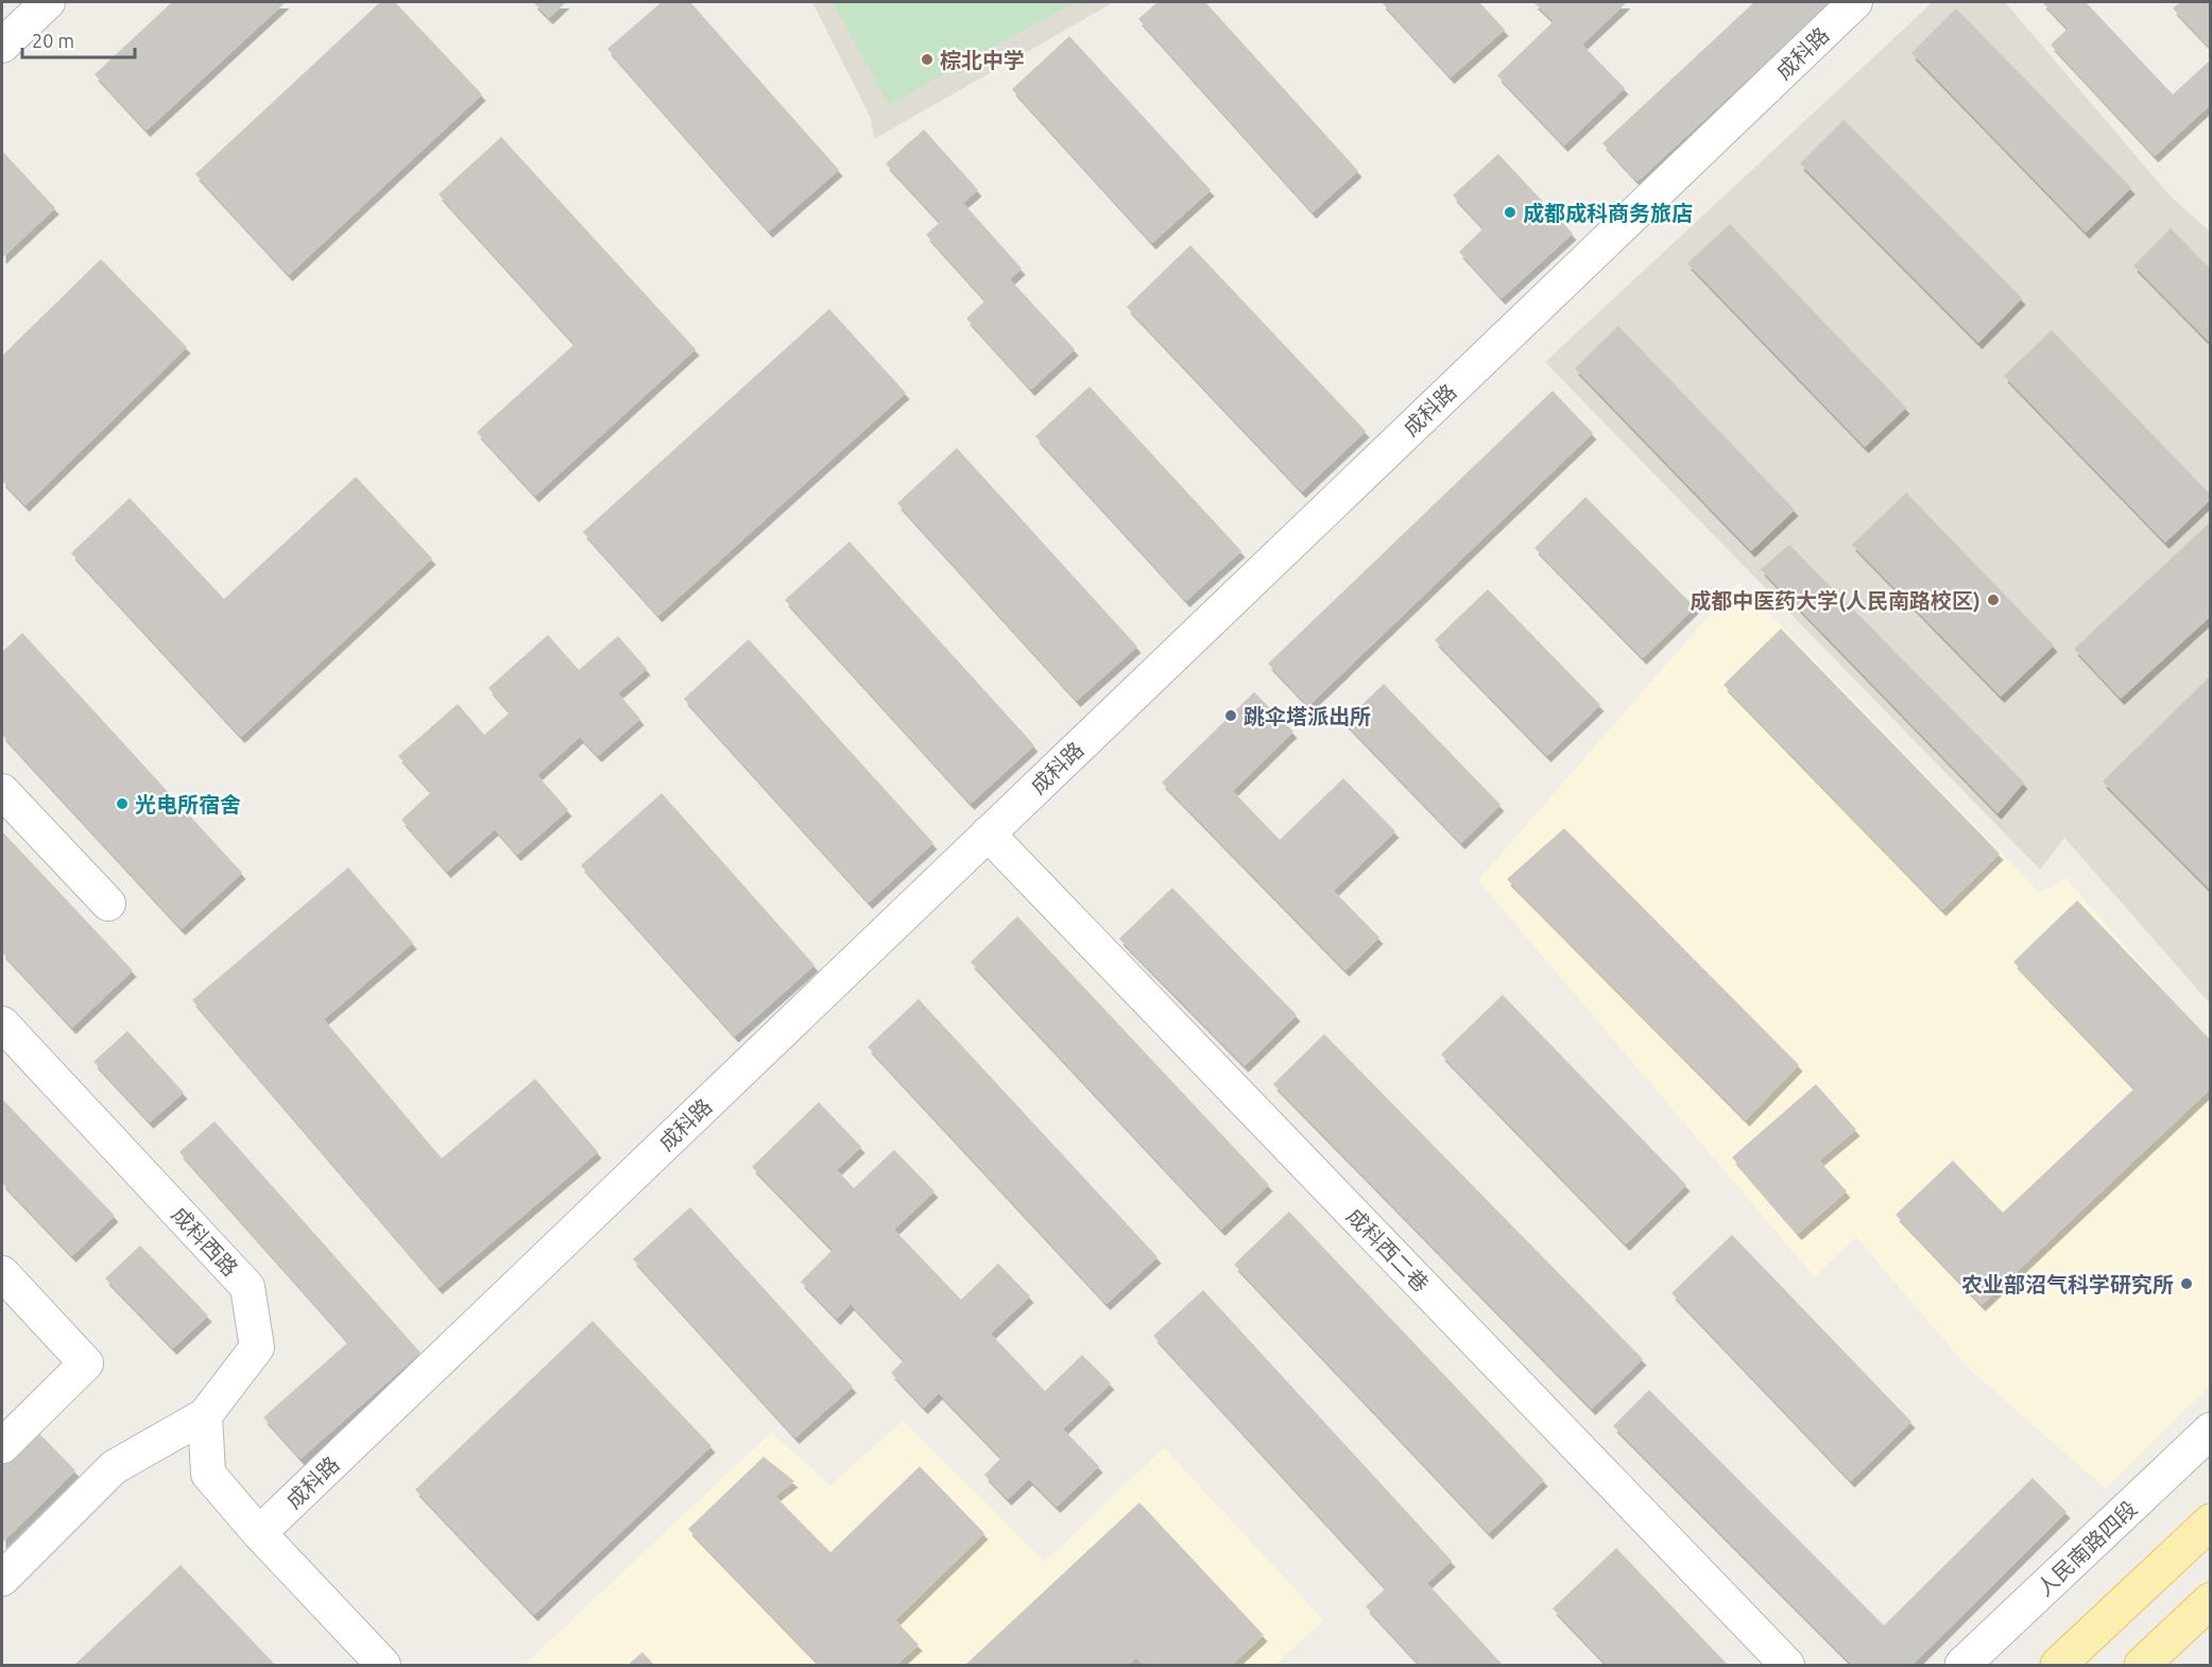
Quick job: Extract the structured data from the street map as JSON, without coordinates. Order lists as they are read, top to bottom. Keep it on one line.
{"streets":{"street":["成科路","成科西路","成科西二巷","人民南路四段"]},"crossings":[["成科路","成科西二巷"]],"places":["棕北中学","成都成科商务旅店","成都中医药大学(人民南路校区)","跳伞塔派出所","光电所宿舍","农业部沼气科学研究所"],"scale_bar":"20 m"}
